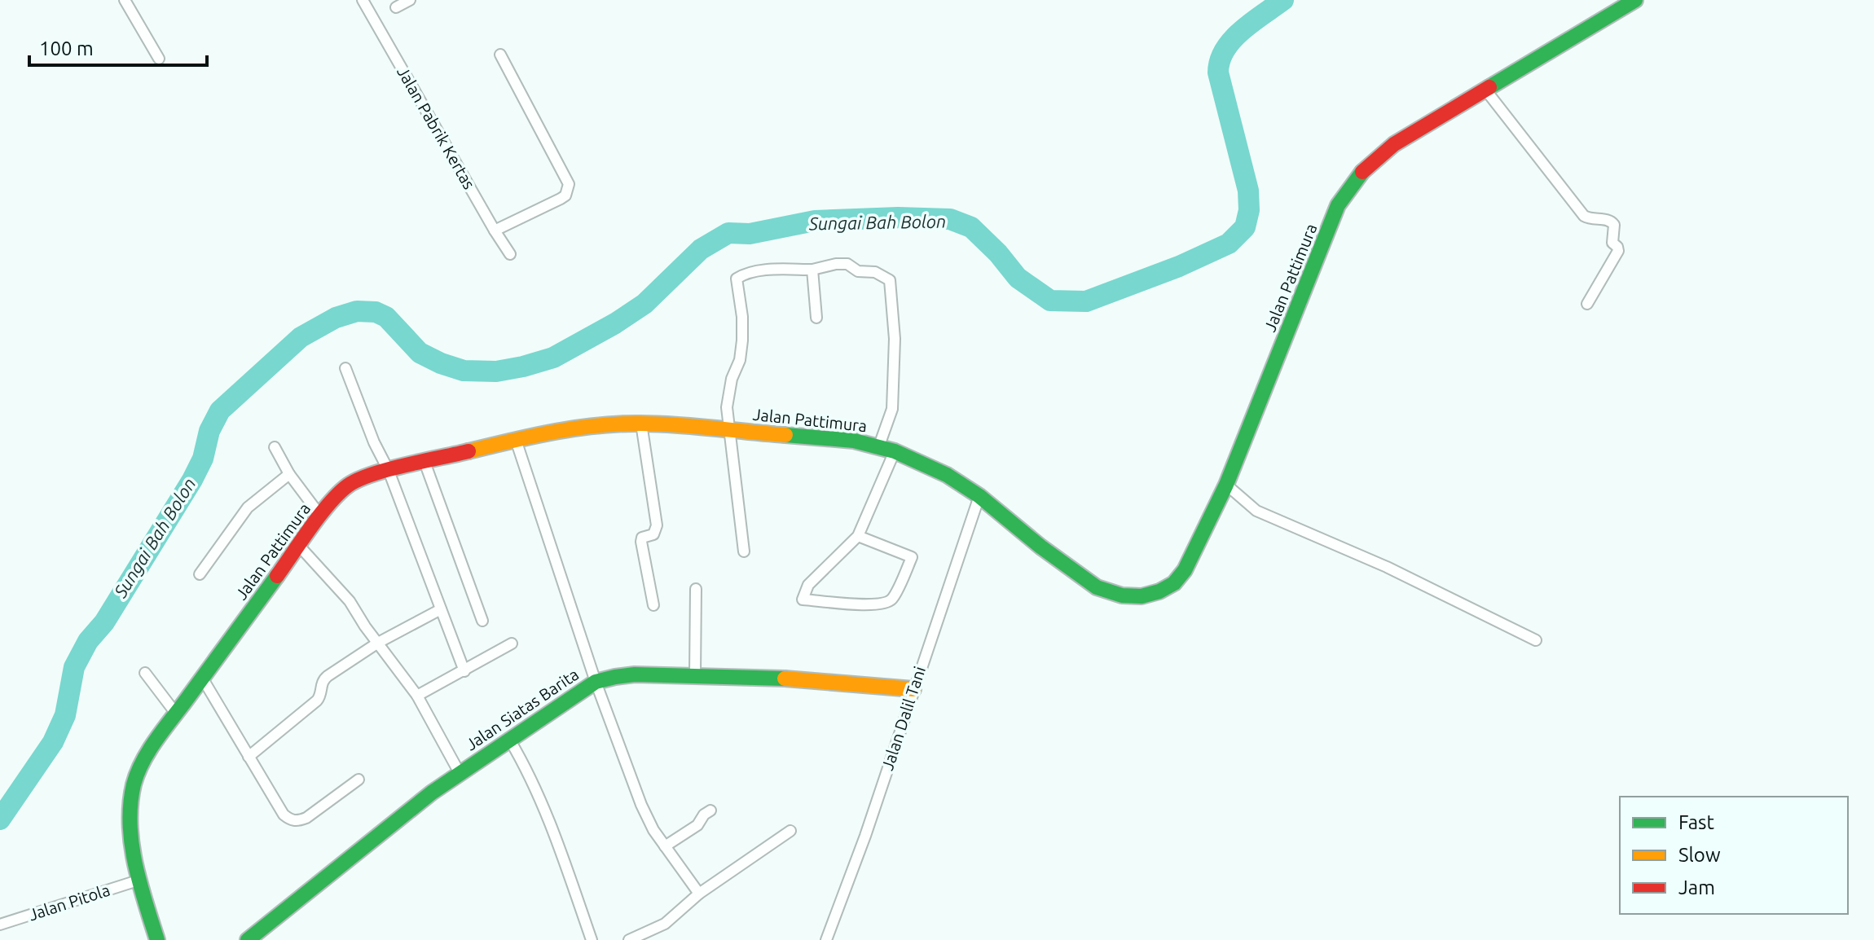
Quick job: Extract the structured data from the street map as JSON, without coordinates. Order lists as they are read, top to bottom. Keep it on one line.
{"streets":{"street":["Jalan Pabrik Kertas","Jalan Pattimura","Jalan Siatas Barita","Jalan Dalil Tani","Jalan Pitola"]},"crossings":[["Jalan Pattimura","Jalan Dalil Tani"],["Jalan Pattimura","Jalan Pitola"],["Jalan Siatas Barita","Jalan Dalil Tani"]],"water":["Sungai Bah Bolon"],"legend":["Fast","Slow","Jam"],"scale_bar":"100 m"}
